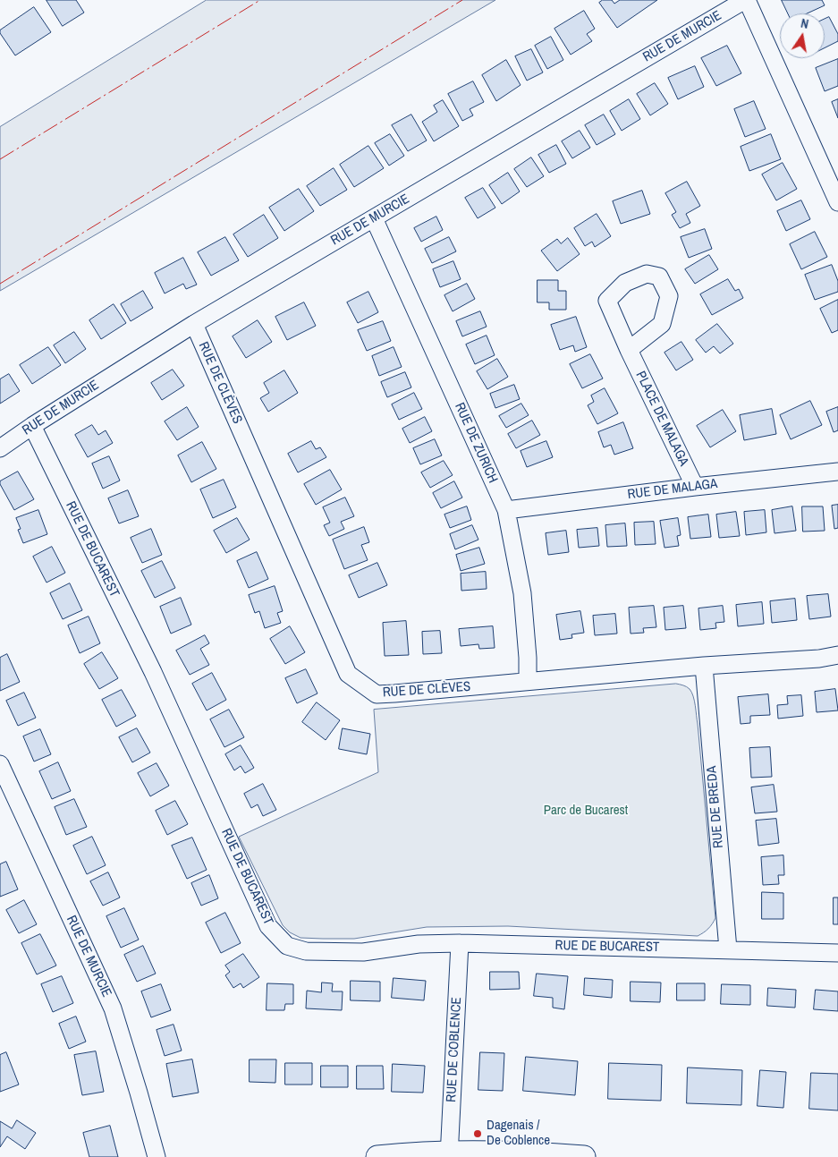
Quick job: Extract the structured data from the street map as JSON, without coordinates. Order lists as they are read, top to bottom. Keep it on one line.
{"streets":{"street":["RUE DE MURCIE","RUE DE CLÈVES","PLACE DE MALAGA","RUE DE ZURICH","RUE DE MALAGA","RUE DE BUCAREST","RUE DE BREDA","RUE DE COBLENCE"]},"crossings":[["RUE DE MURCIE","RUE DE CLÈVES"],["RUE DE MURCIE","RUE DE ZURICH"],["RUE DE MURCIE","RUE DE BUCAREST"],["RUE DE CLÈVES","RUE DE ZURICH"],["RUE DE CLÈVES","RUE DE BREDA"],["PLACE DE MALAGA","RUE DE MALAGA"],["RUE DE ZURICH","RUE DE MALAGA"],["RUE DE BUCAREST","RUE DE BREDA"],["RUE DE BUCAREST","RUE DE COBLENCE"]],"parks":["Parc de Bucarest"],"places":["Dagenais / De Coblence"],"north":"top"}
